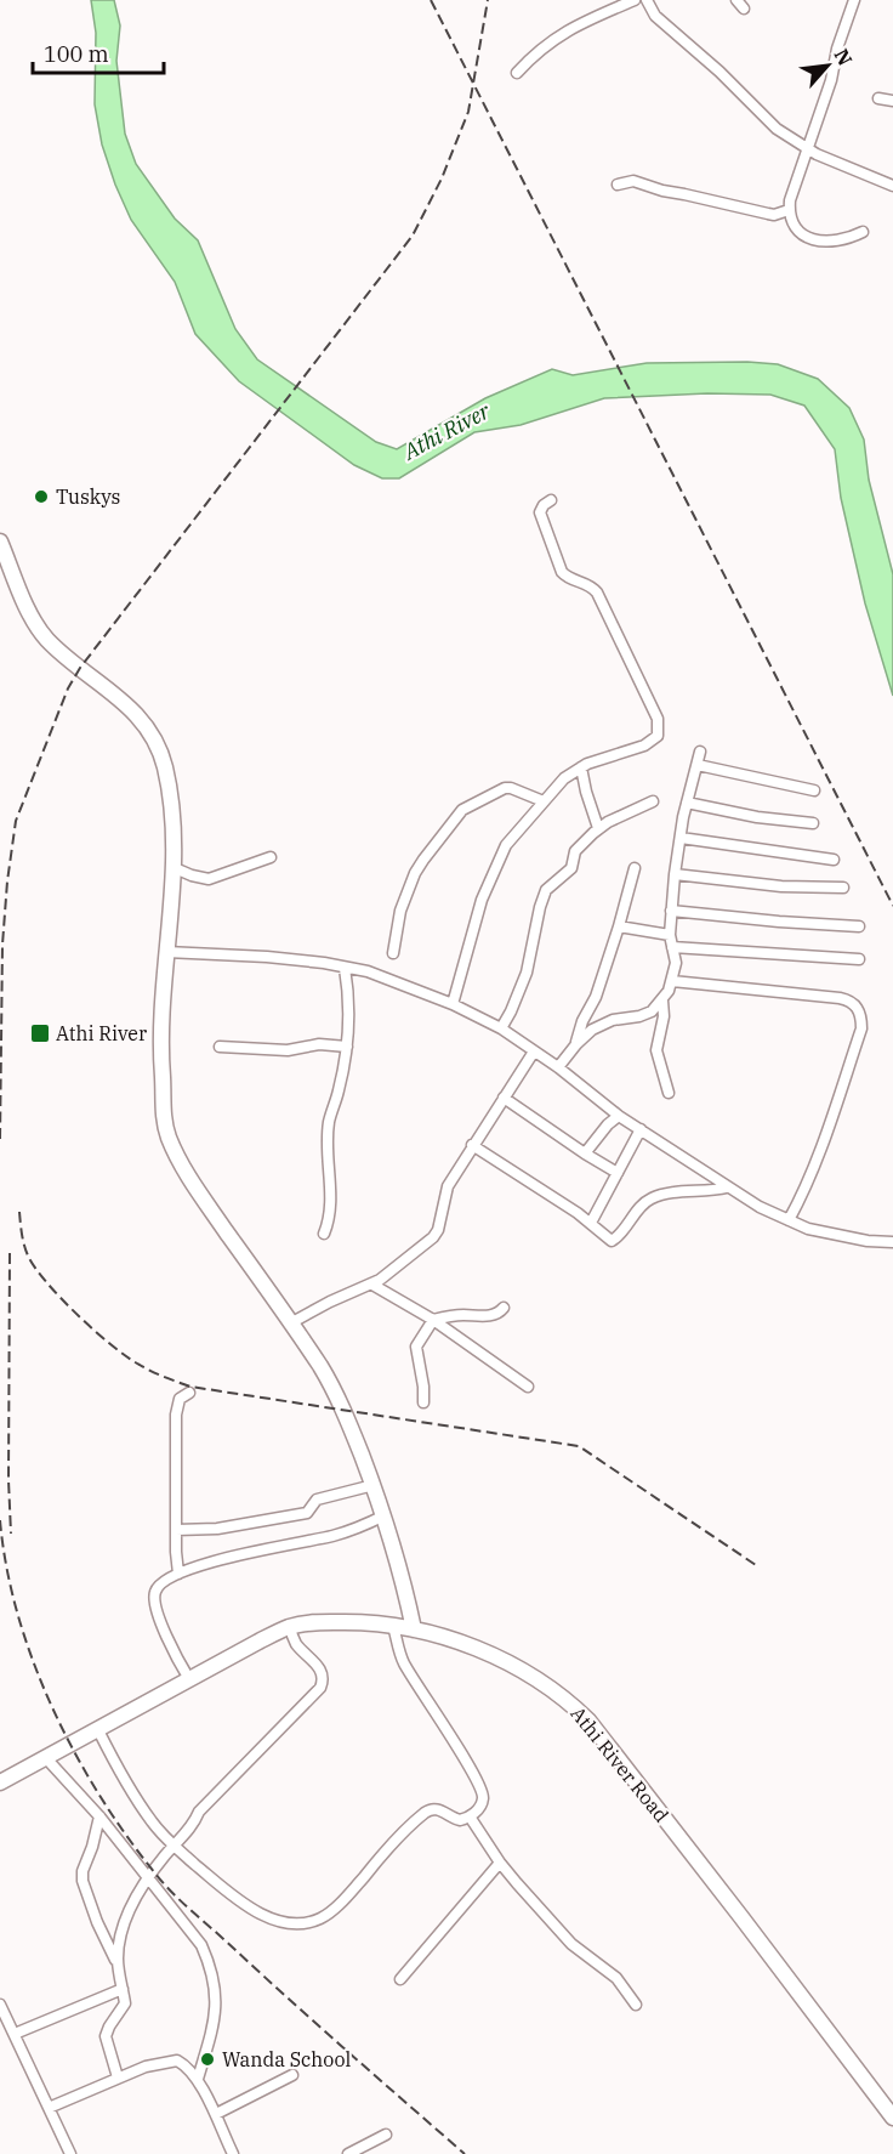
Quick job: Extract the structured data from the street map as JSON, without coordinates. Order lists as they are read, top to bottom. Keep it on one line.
{"streets":{"street":["Athi River Road"]},"water":["Athi River"],"places":{"other":["Tuskys","Wanda School"],"transit":["Athi River"]},"scale_bar":"100 m","north":"top right"}
